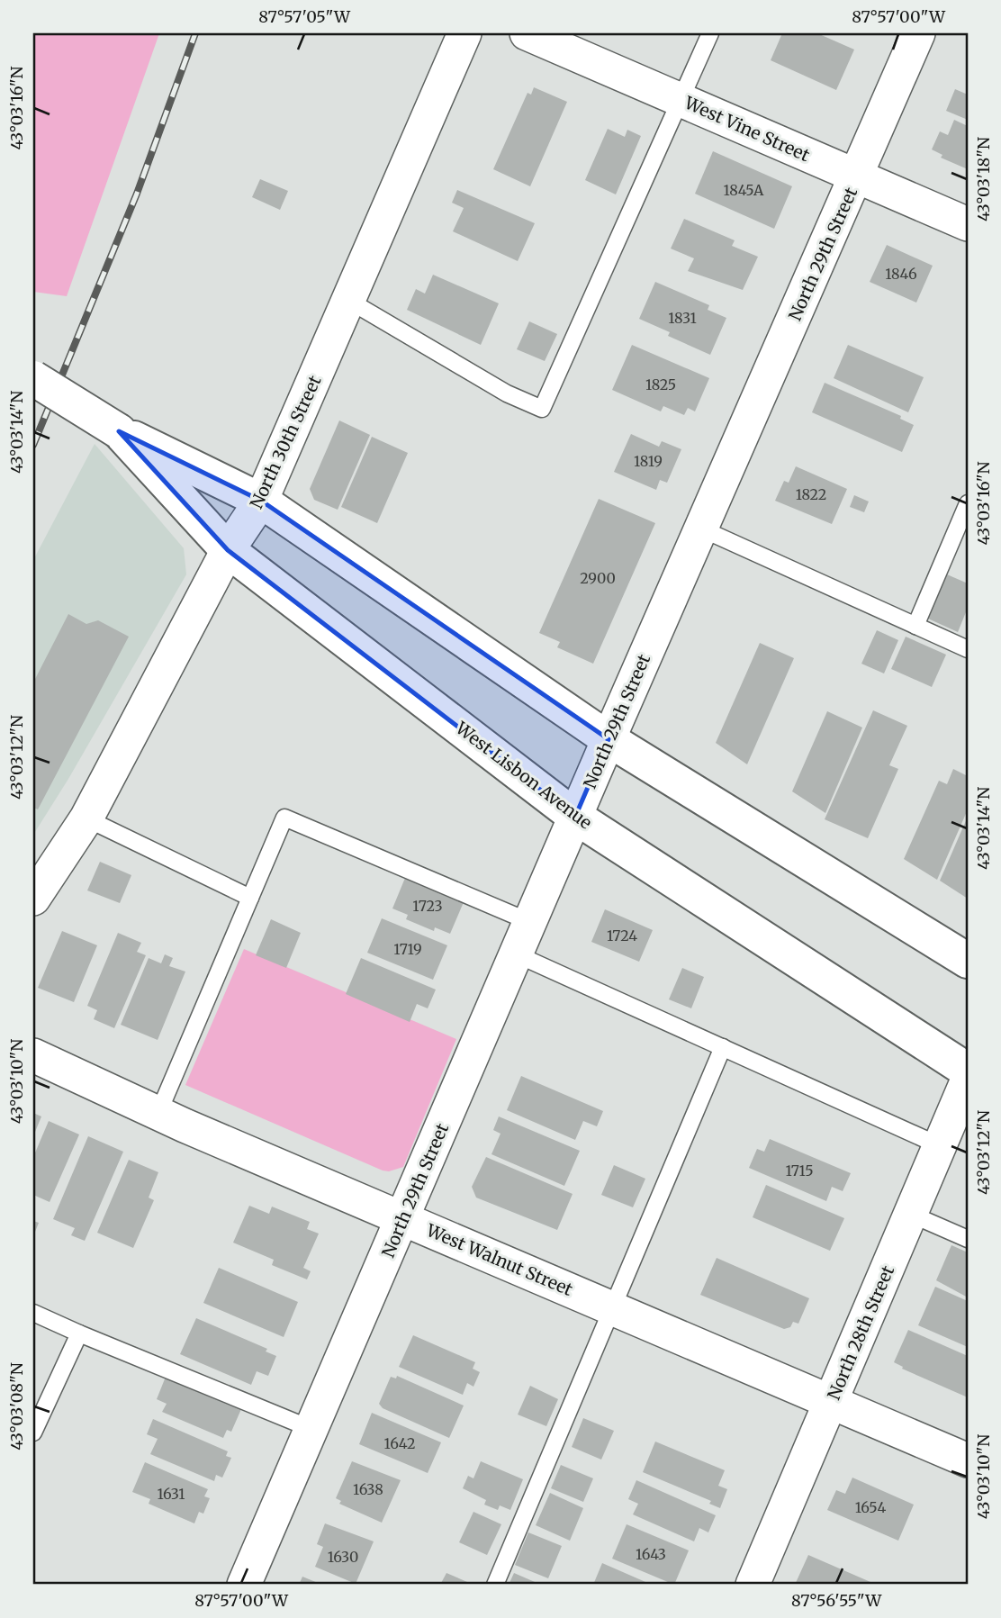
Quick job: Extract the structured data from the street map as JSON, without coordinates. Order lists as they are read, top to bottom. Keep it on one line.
{"streets":{"main road":["West Lisbon Avenue"],"street":["West Vine Street","North 29th Street","North 30th Street","West Walnut Street","North 28th Street"]},"crossings":[["West Vine Street","North 29th Street"],["North 29th Street","West Lisbon Avenue"],["North 29th Street","West Walnut Street"],["North 30th Street","West Lisbon Avenue"],["West Walnut Street","North 28th Street"]],"house_numbers":["1845A","1846","1831","1825","1819","1822","2900","1723","1724","1719","1715","1642","1638","1631","1654","1643","1630"],"coordinates":["87°57'05\"W","87°57'00\"W","43°03'16\"N","43°03'18\"N","43°03'14\"N","43°03'12\"N","43°03'10\"N","43°03'08\"N","87°56'55\"W"]}
